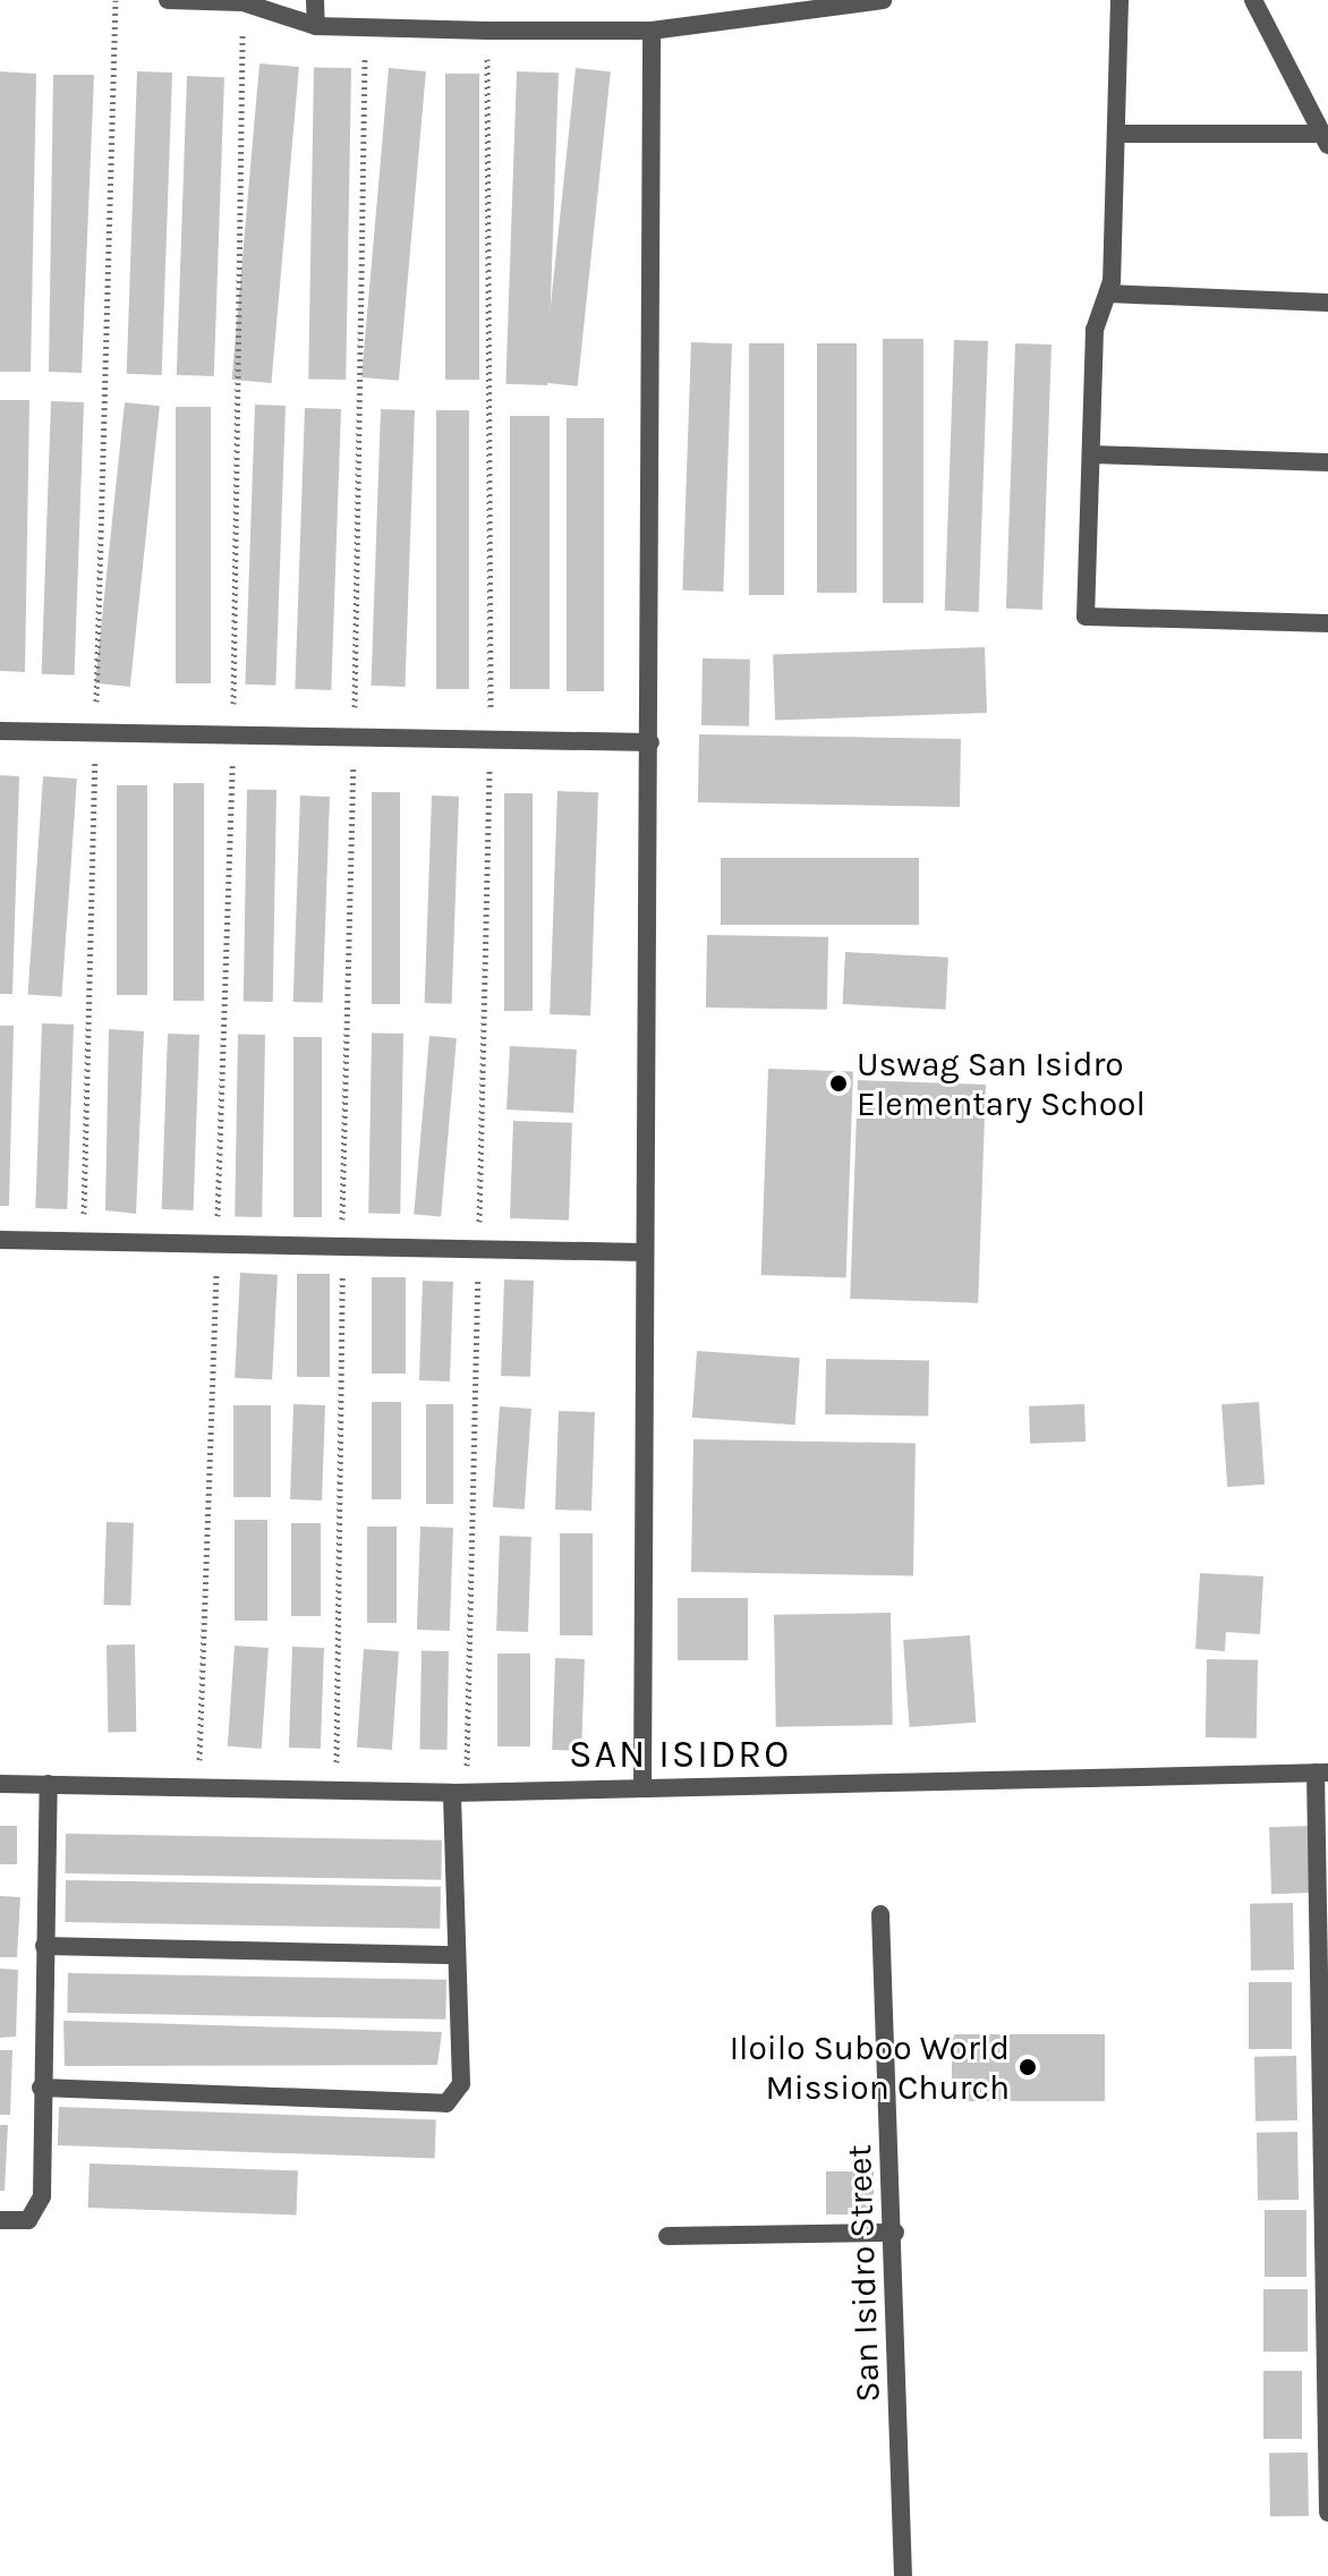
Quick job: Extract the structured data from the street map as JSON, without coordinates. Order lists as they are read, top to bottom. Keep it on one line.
{"streets":{"street":["San Isidro Street"]},"districts":["SAN ISIDRO"],"places":["Uswag San Isidro Elementary School","Iloilo Suboo World Mission Church"]}
